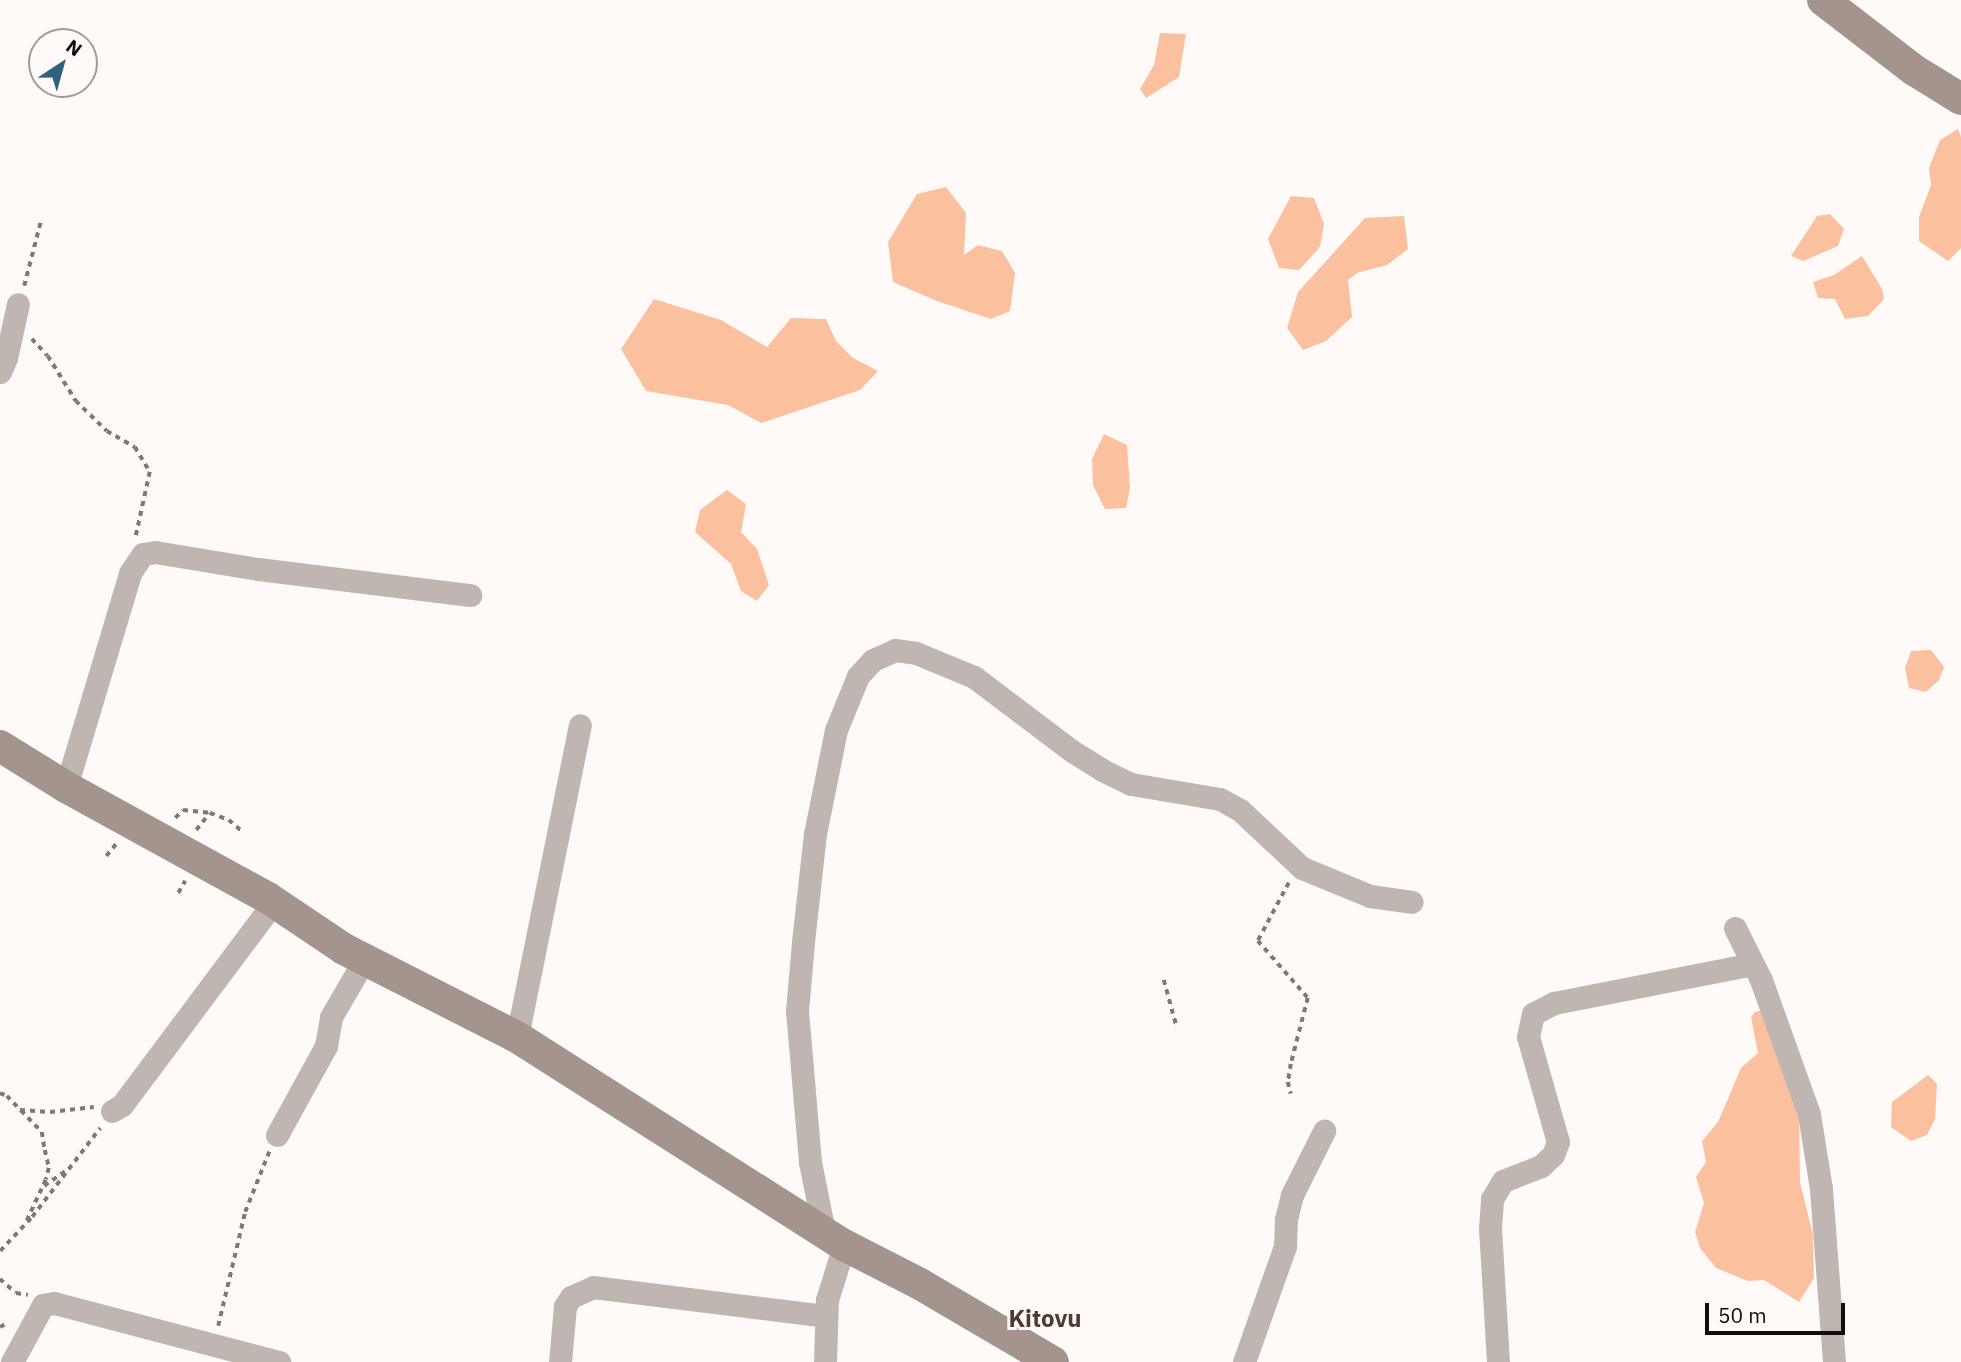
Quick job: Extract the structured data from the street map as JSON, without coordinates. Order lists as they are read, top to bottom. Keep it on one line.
{"districts":["Kitovu"],"scale_bar":"50 m","north":"top right"}
